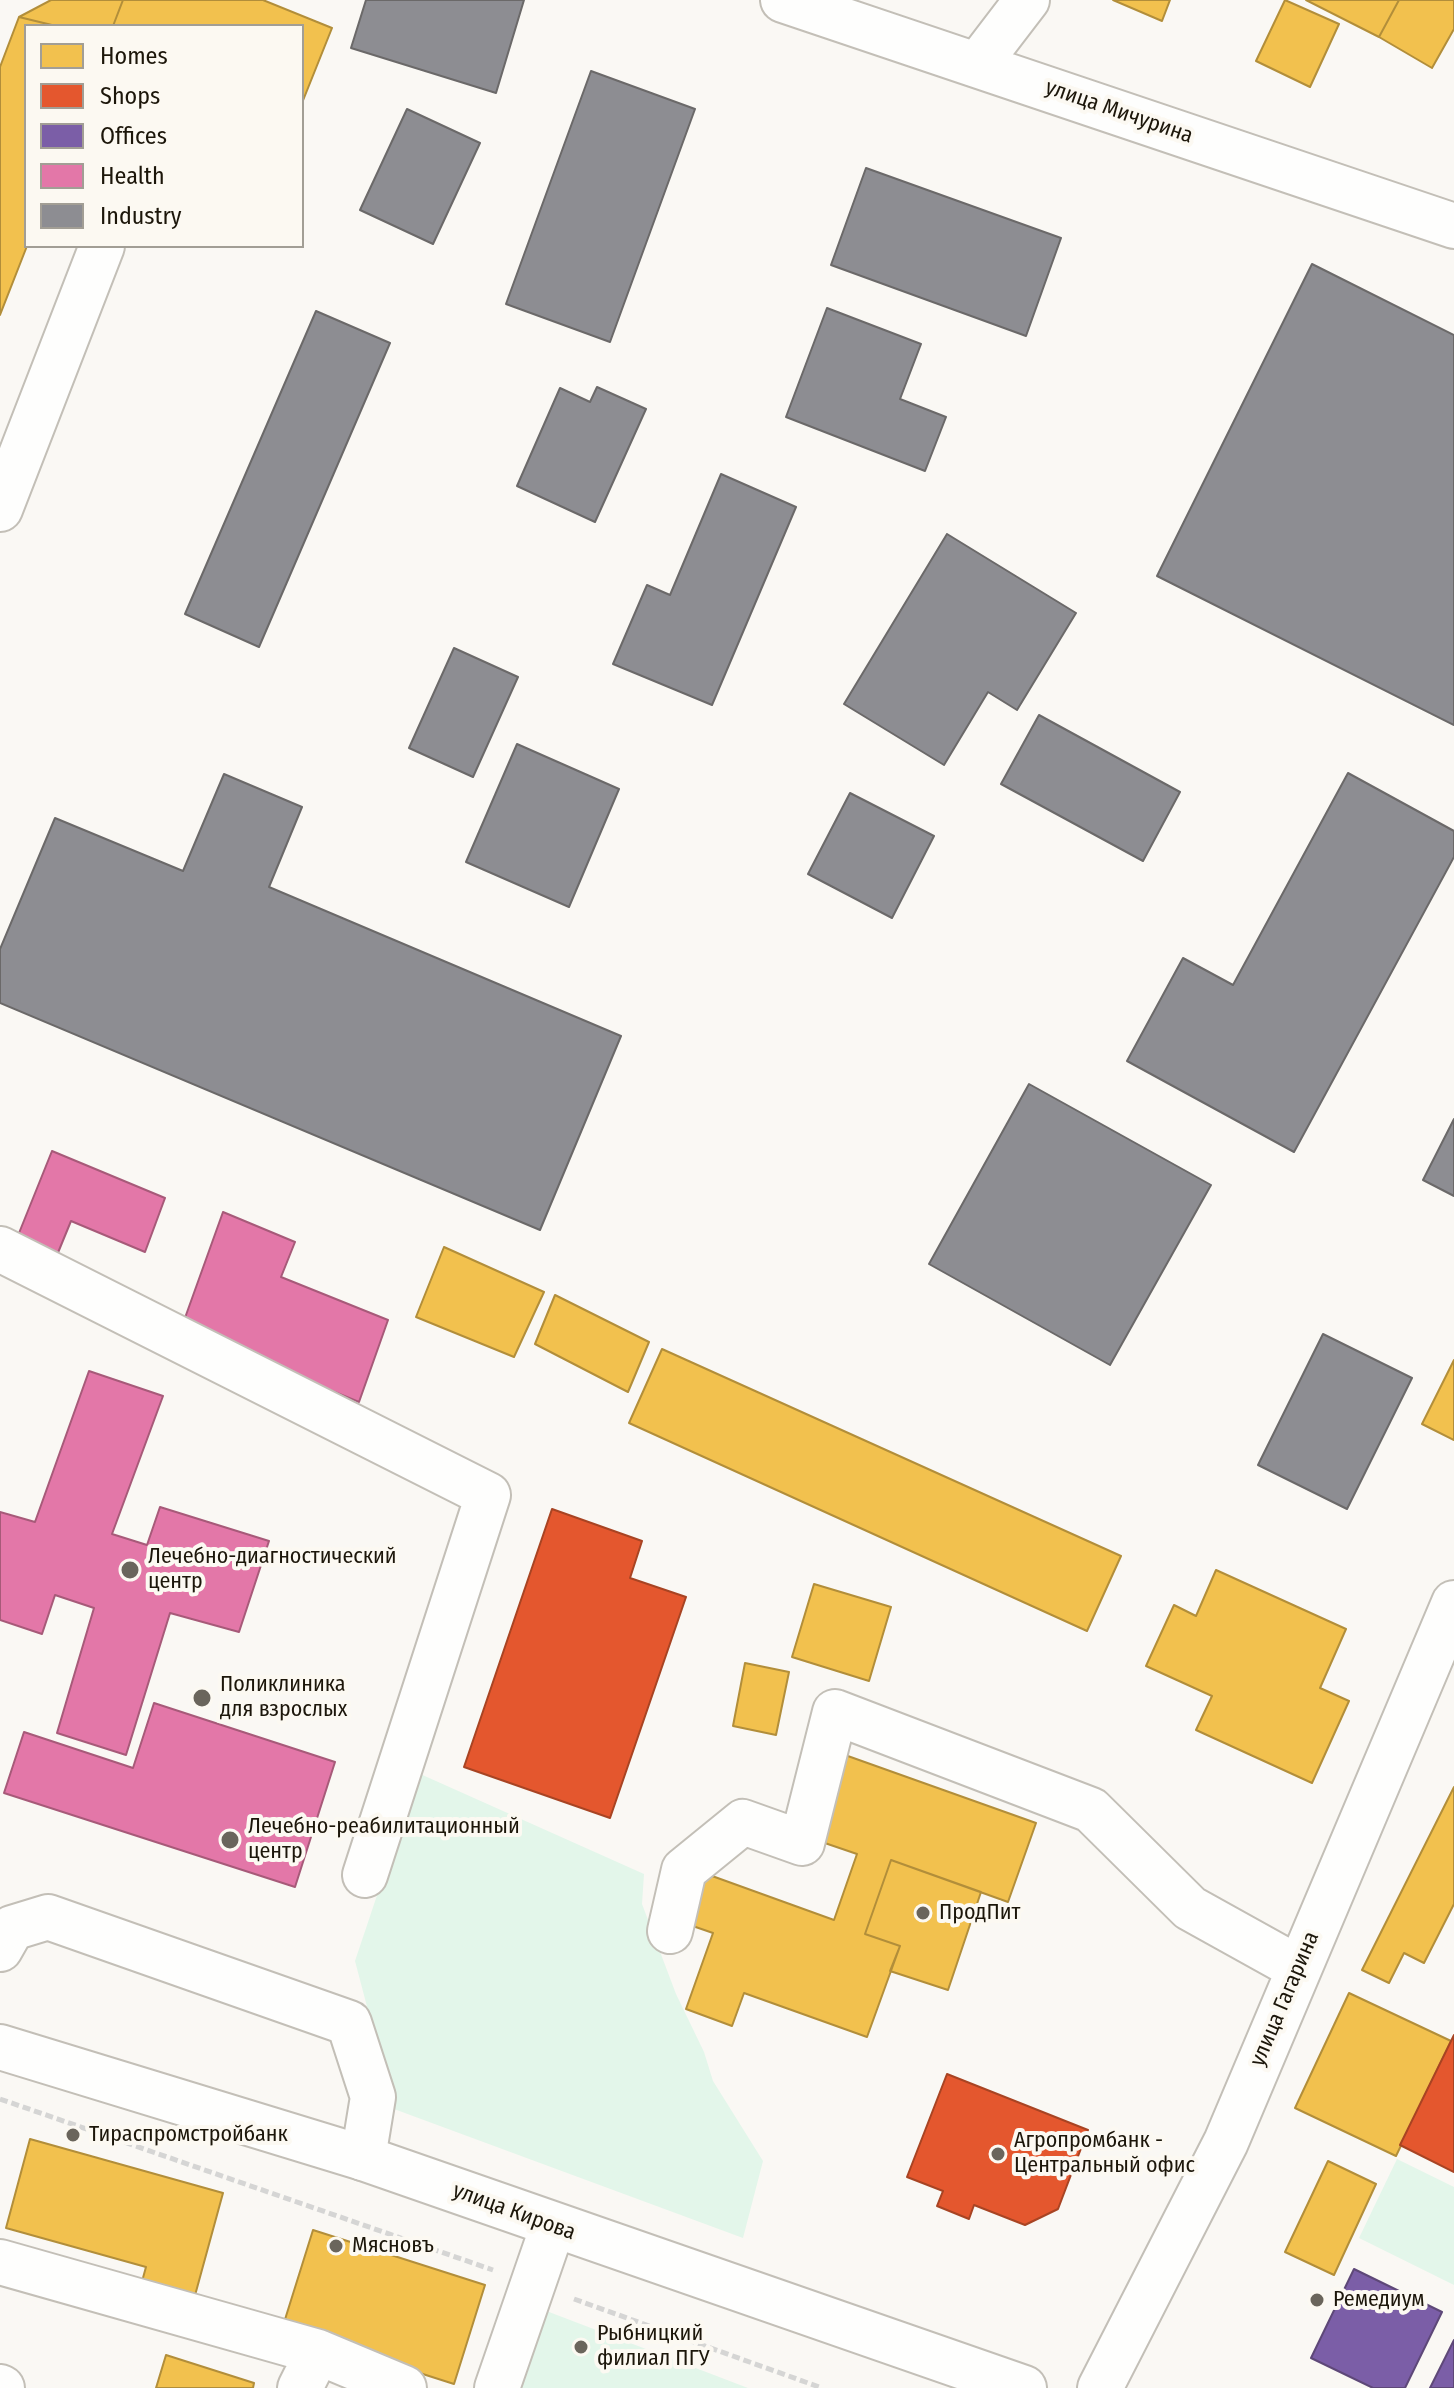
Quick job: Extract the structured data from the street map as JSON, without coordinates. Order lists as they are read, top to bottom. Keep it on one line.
{"streets":{"street":["улица Мичурина","улица Гагарина","улица Кирова"]},"places":["Лечебно-диагностический центр","Поликлиника для взрослых","Лечебно-реабилитационный центр","ПродПит","Тираспромстройбанк","Агропромбанк - Центральный офис","Мясновъ","Ремедиум","Рыбницкий филиал ПГУ"],"legend":["Homes","Shops","Offices","Health","Industry"]}
